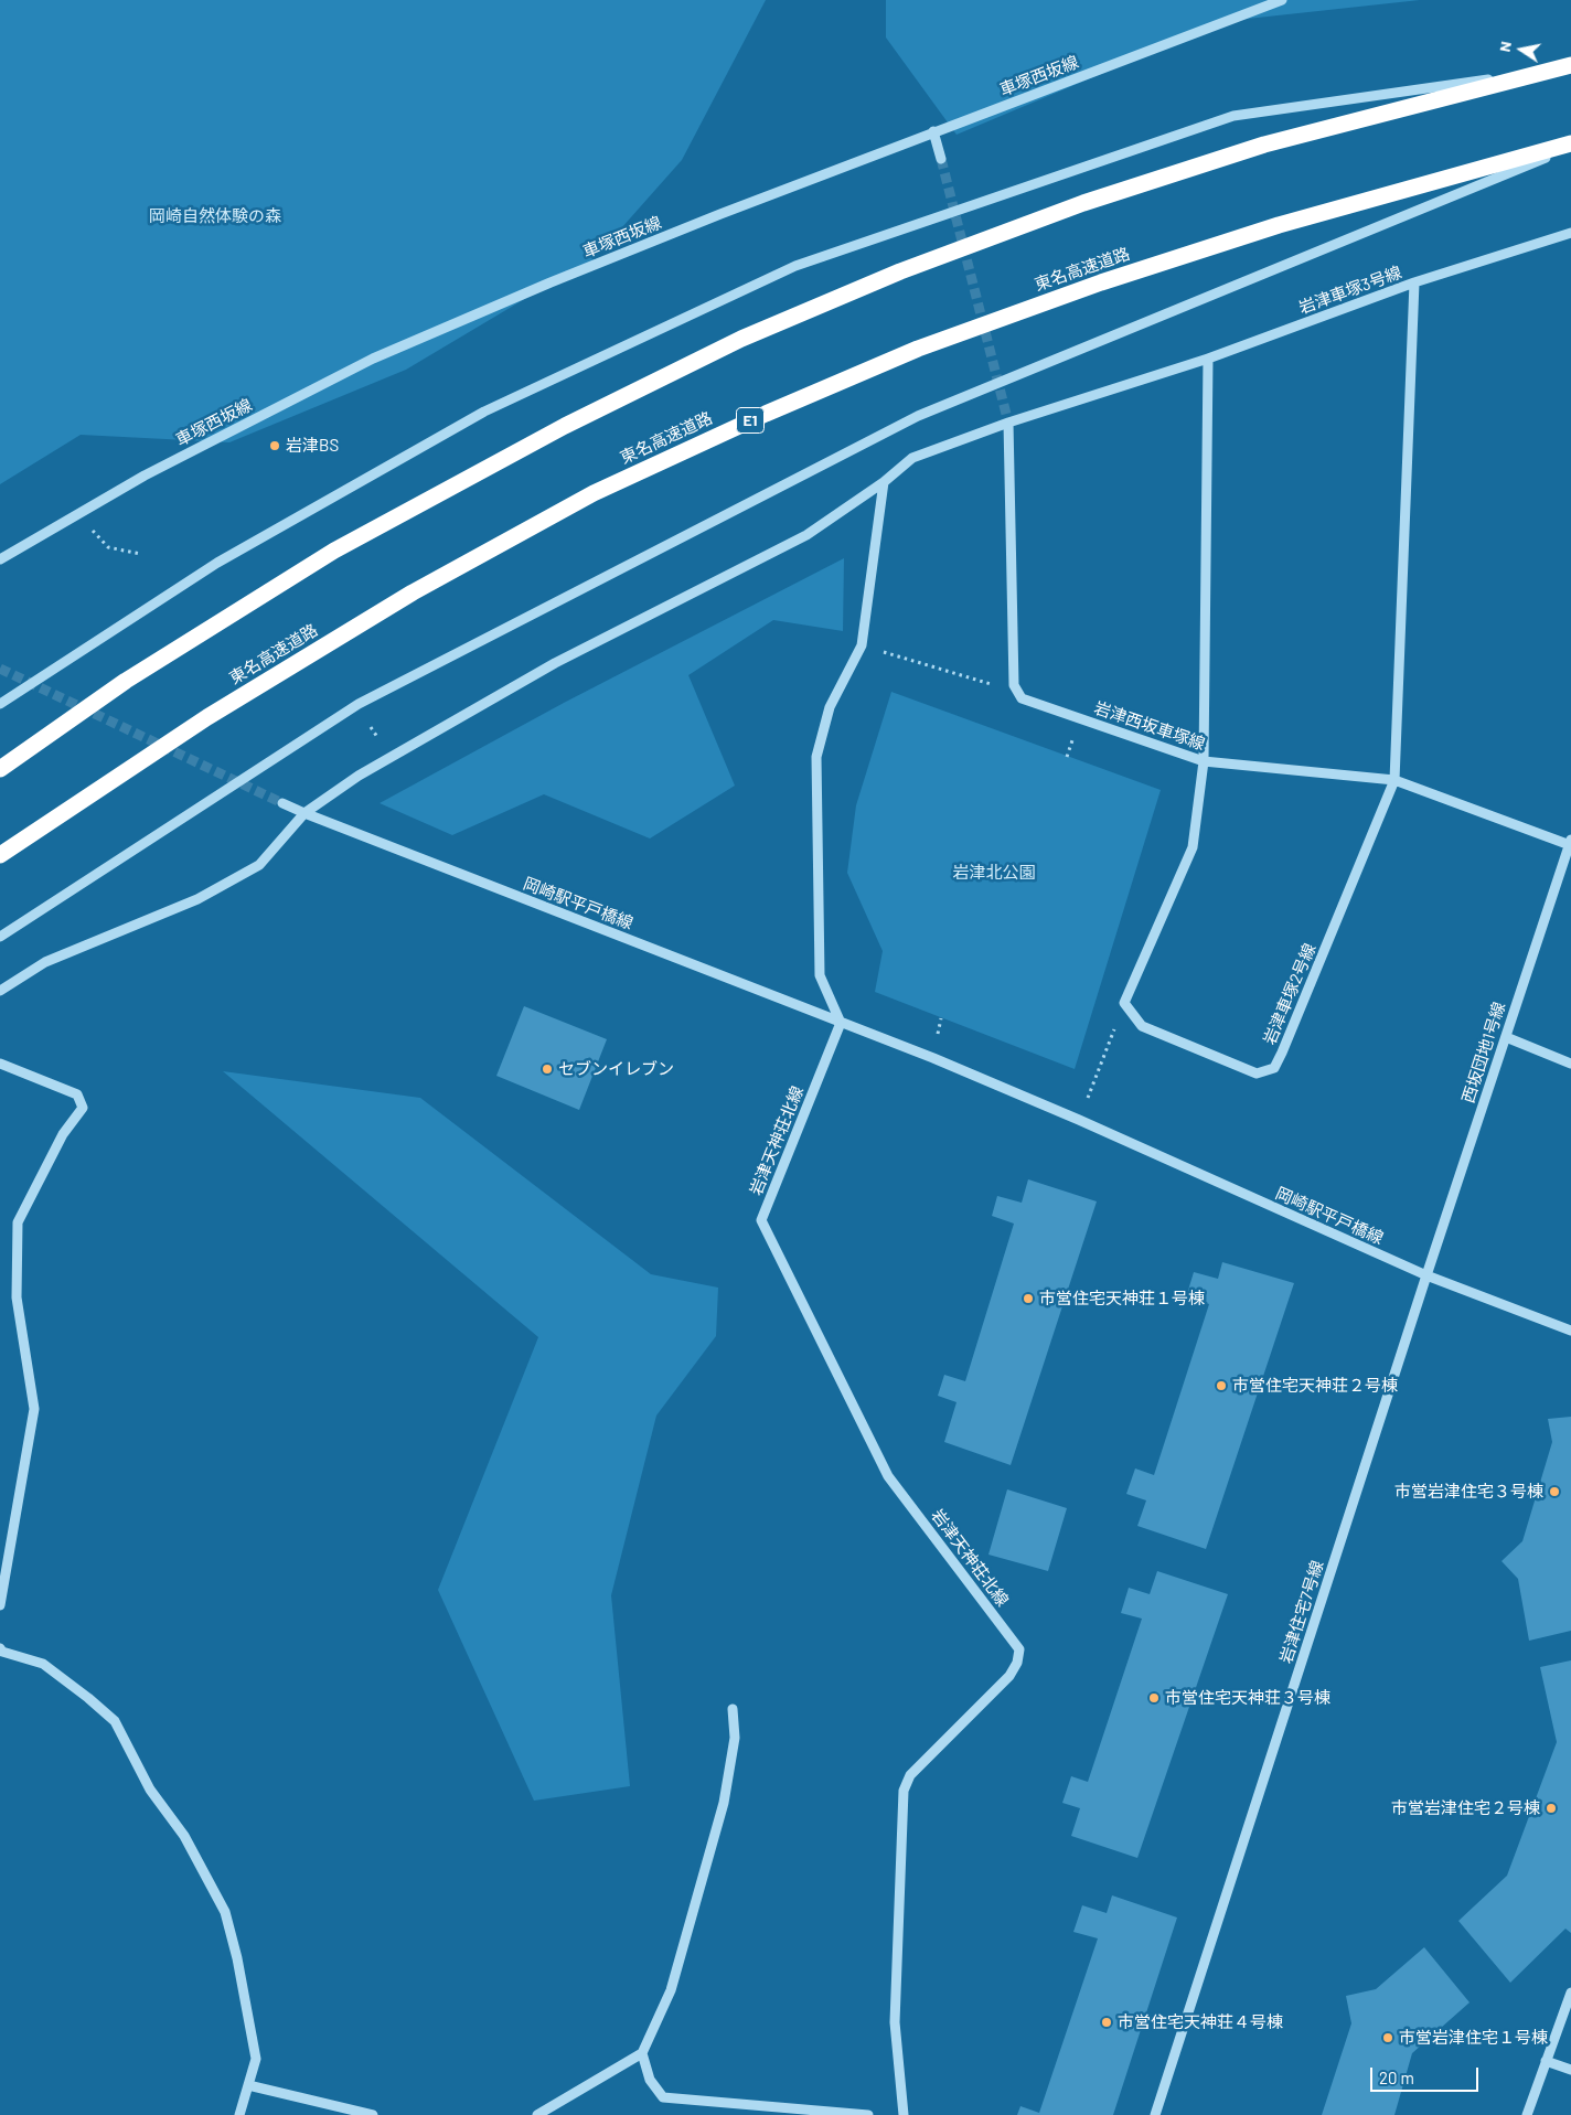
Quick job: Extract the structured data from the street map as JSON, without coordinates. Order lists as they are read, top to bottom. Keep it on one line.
{"streets":{"highway":["東名高速道路","E1"],"street":["車塚西坂線","岩津車塚3号線","岩津西坂車塚線","岡崎駅平戸橋線","岩津車塚2号線","西坂団地1号線","岩津天神荘北線","岩津住宅7号線"]},"crossings":[["岩津車塚3号線","岩津西坂車塚線"],["岩津車塚3号線","岡崎駅平戸橋線"],["岩津車塚3号線","岩津車塚2号線"],["岩津西坂車塚線","岩津車塚2号線"],["岩津西坂車塚線","西坂団地1号線"],["岡崎駅平戸橋線","西坂団地1号線"],["岡崎駅平戸橋線","岩津天神荘北線"],["岡崎駅平戸橋線","岩津住宅7号線"],["西坂団地1号線","岩津住宅7号線"]],"parks":["岡崎自然体験の森","岩津北公園"],"places":["岩津BS","セブンイレブン","市営住宅天神荘１号棟","市営住宅天神荘２号棟","市営岩津住宅３号棟","市営住宅天神荘３号棟","市営岩津住宅２号棟","市営住宅天神荘４号棟","市営岩津住宅１号棟"],"scale_bar":"20 m","north":"left"}
